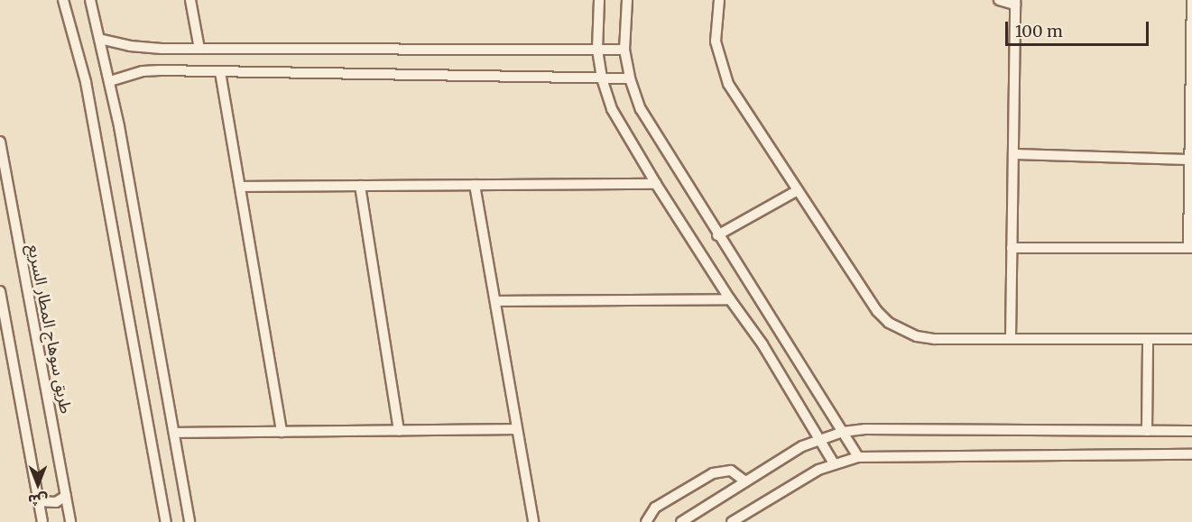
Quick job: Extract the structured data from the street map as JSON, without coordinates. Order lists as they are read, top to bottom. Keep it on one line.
{"streets":{"street":["طريق سوهاج المطار السريع"]},"scale_bar":"100 m","north":"bottom"}
